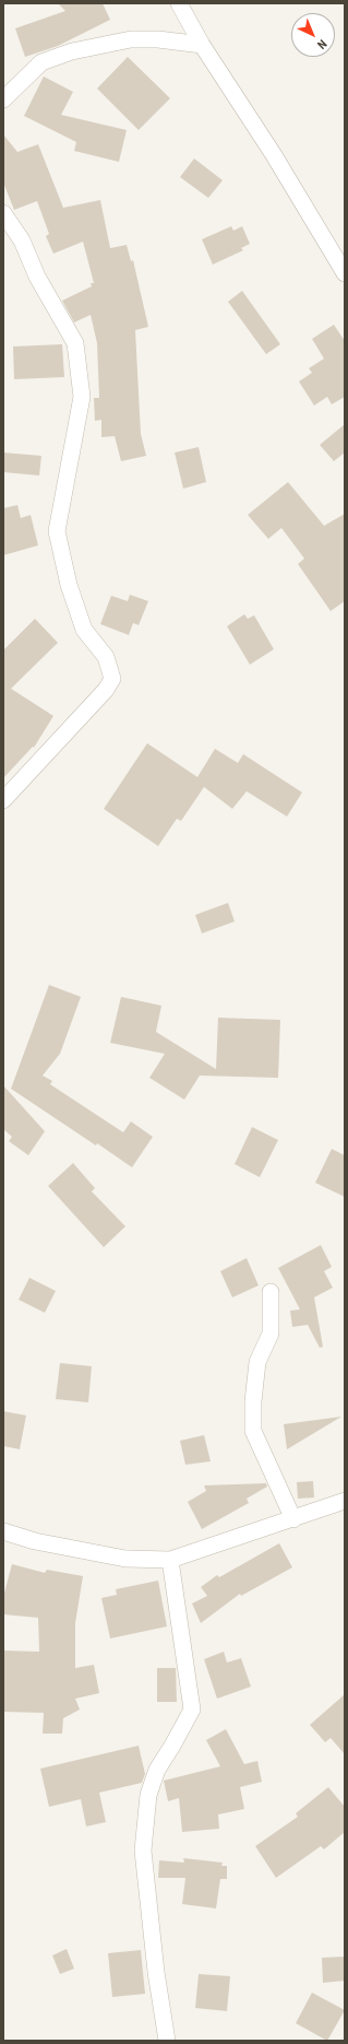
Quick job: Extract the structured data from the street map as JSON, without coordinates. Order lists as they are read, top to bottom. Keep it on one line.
{"north":"bottom right"}
